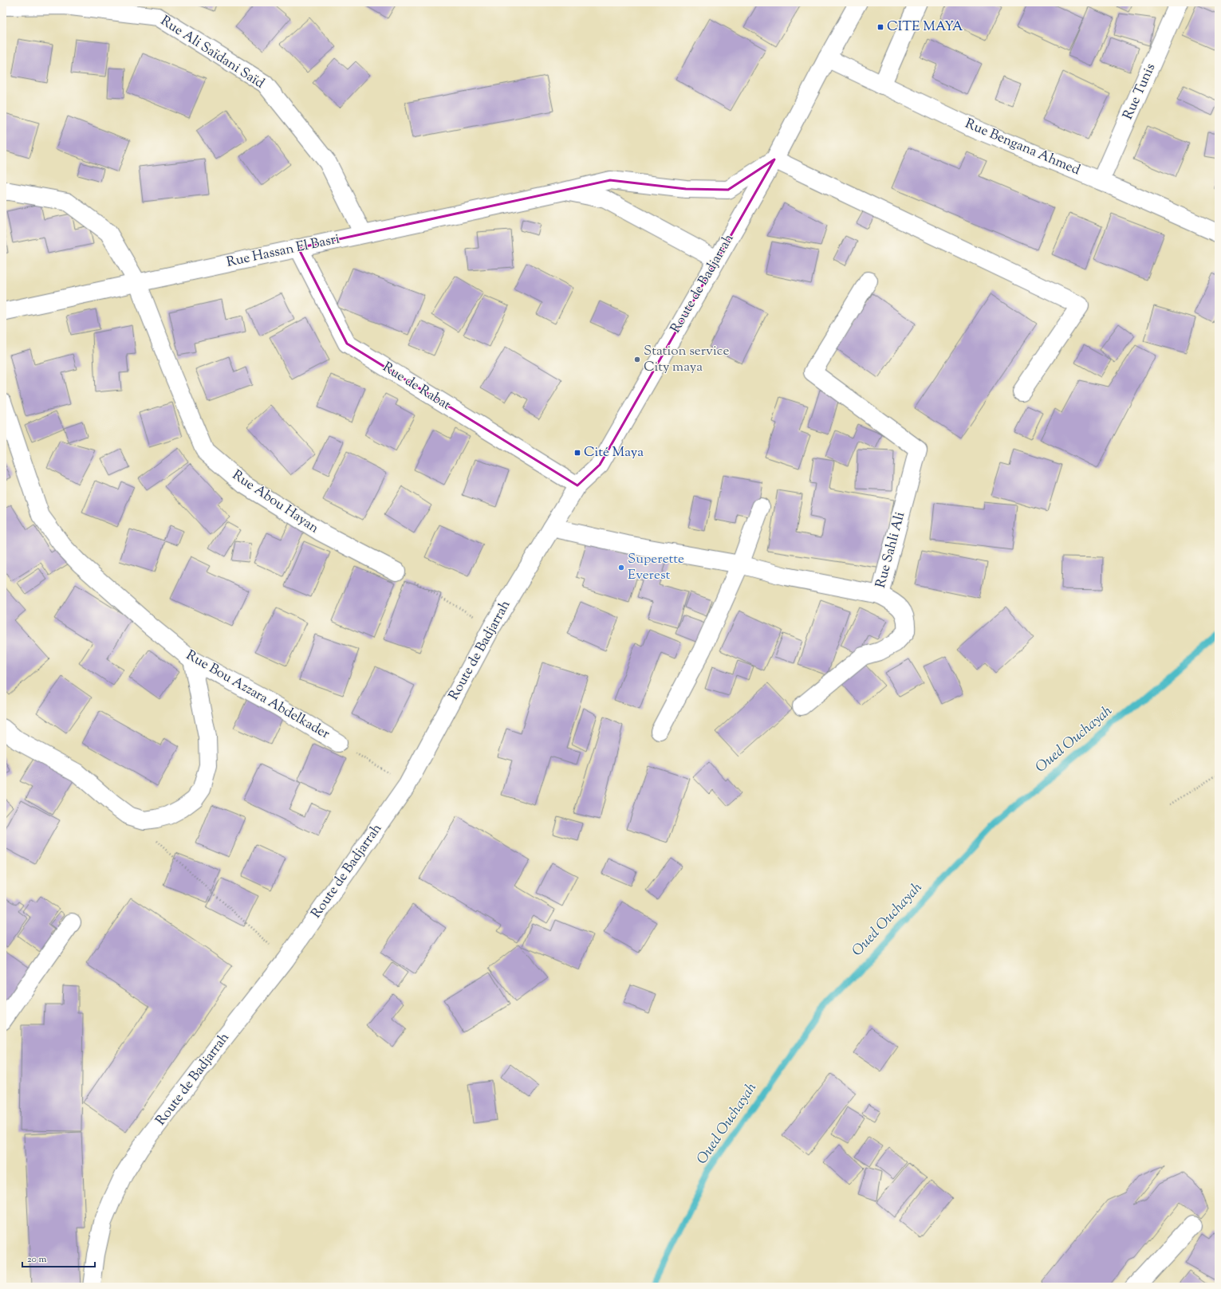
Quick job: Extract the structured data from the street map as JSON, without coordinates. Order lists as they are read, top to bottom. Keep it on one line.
{"streets":{"street":["Rue Ali Saïdani Saïd","Rue Tunis","Rue Bengana Ahmed","Rue Hassan El Basri","Route de Badjarrah","Rue de Rabat","Rue Abou Hayan","Rue Sahli Ali","Rue Bou Azzara Abdelkader"]},"crossings":[["Rue Ali Saïdani Saïd","Rue Hassan El Basri"],["Rue Tunis","Rue Bengana Ahmed"],["Rue Bengana Ahmed","Route de Badjarrah"],["Rue Hassan El Basri","Route de Badjarrah"],["Rue Hassan El Basri","Rue de Rabat"],["Rue Hassan El Basri","Rue Abou Hayan"],["Route de Badjarrah","Rue de Rabat"],["Route de Badjarrah","Rue Sahli Ali"],["Route de Badjarrah","Rue Bou Azzara Abdelkader"]],"water":["Oued Ouchayah"],"places":{"transit":["CITE MAYA","Cité Maya"],"other":["Station service City maya","Superette Everest"]},"scale_bar":"20 m"}
